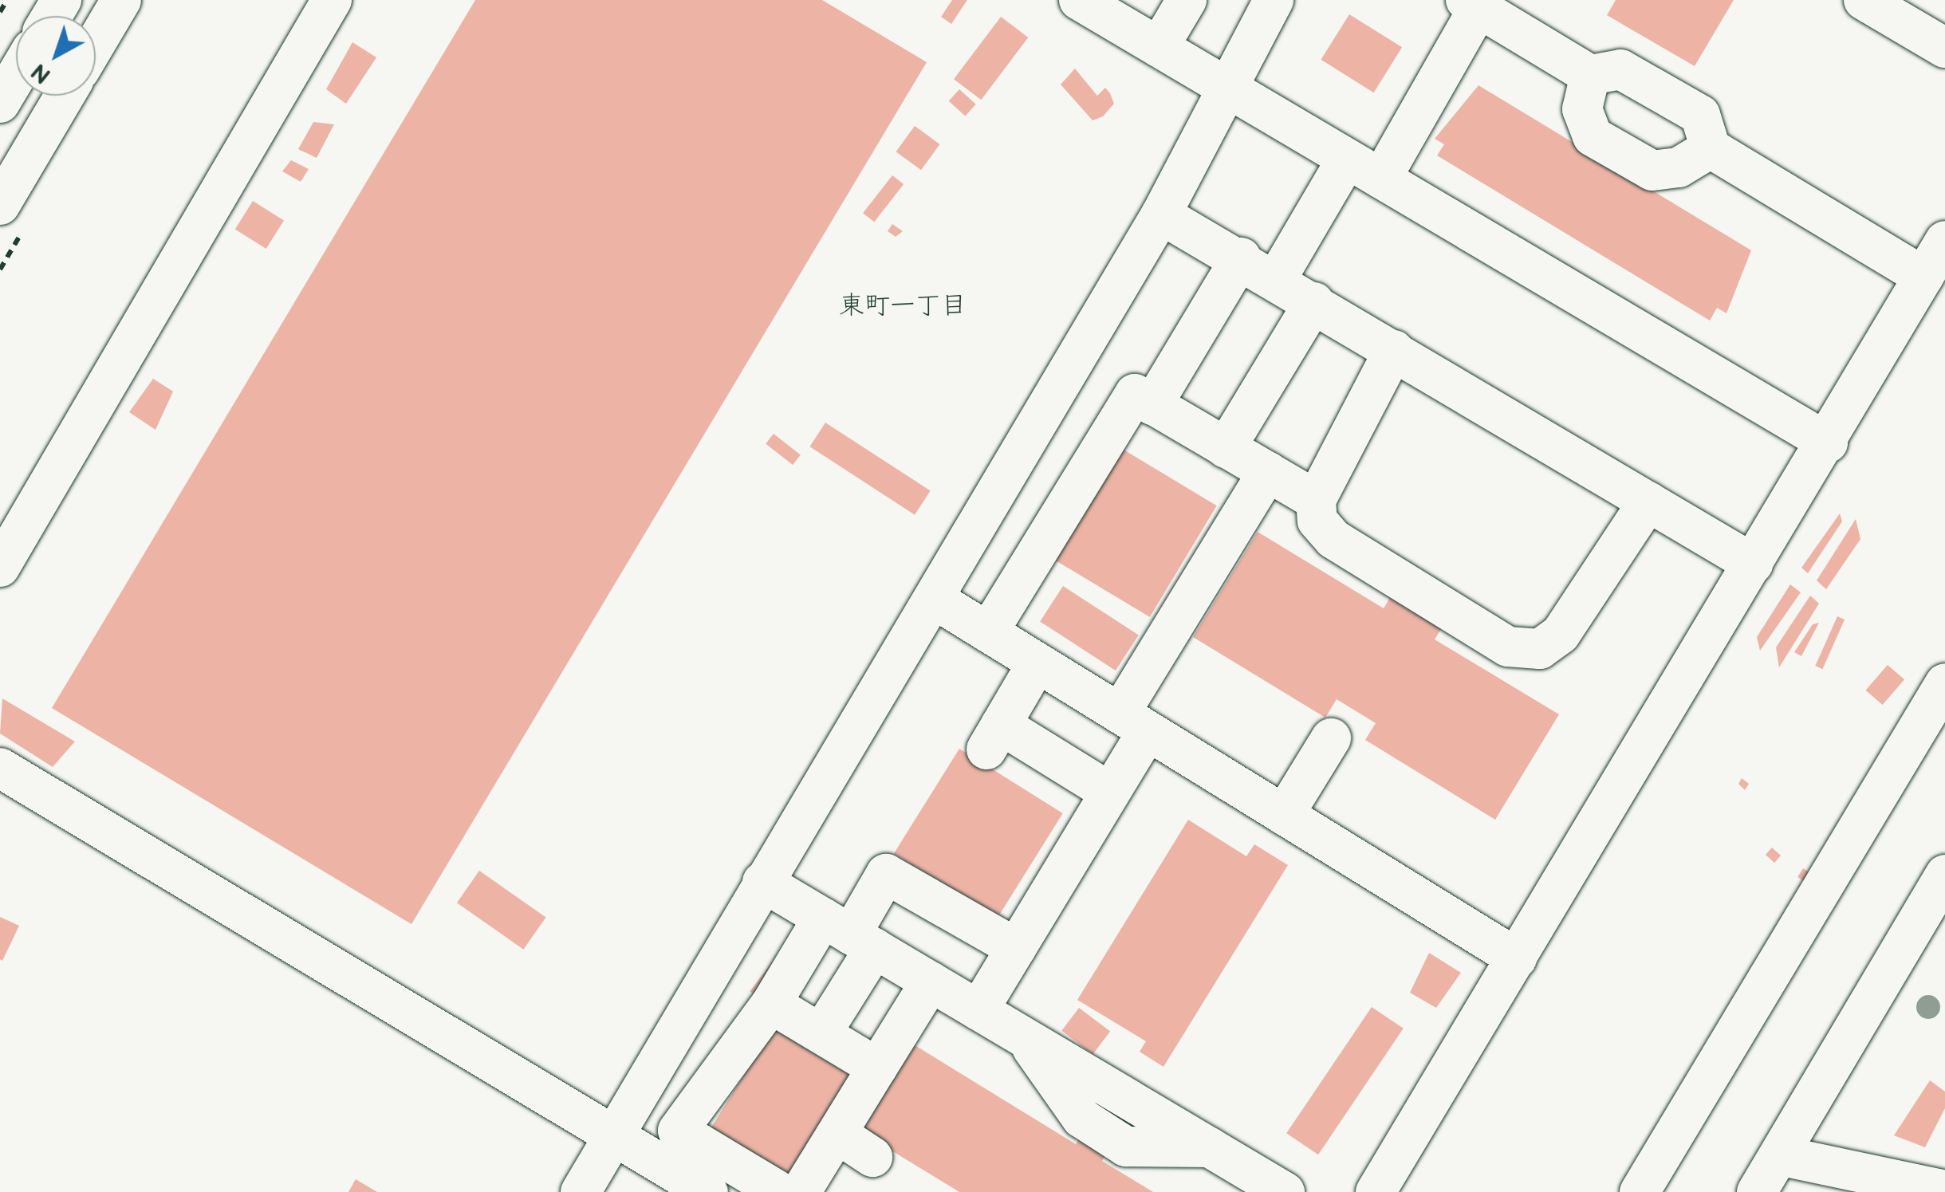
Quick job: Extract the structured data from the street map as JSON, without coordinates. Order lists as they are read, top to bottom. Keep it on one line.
{"districts":["東町一丁目"],"north":"bottom left"}
